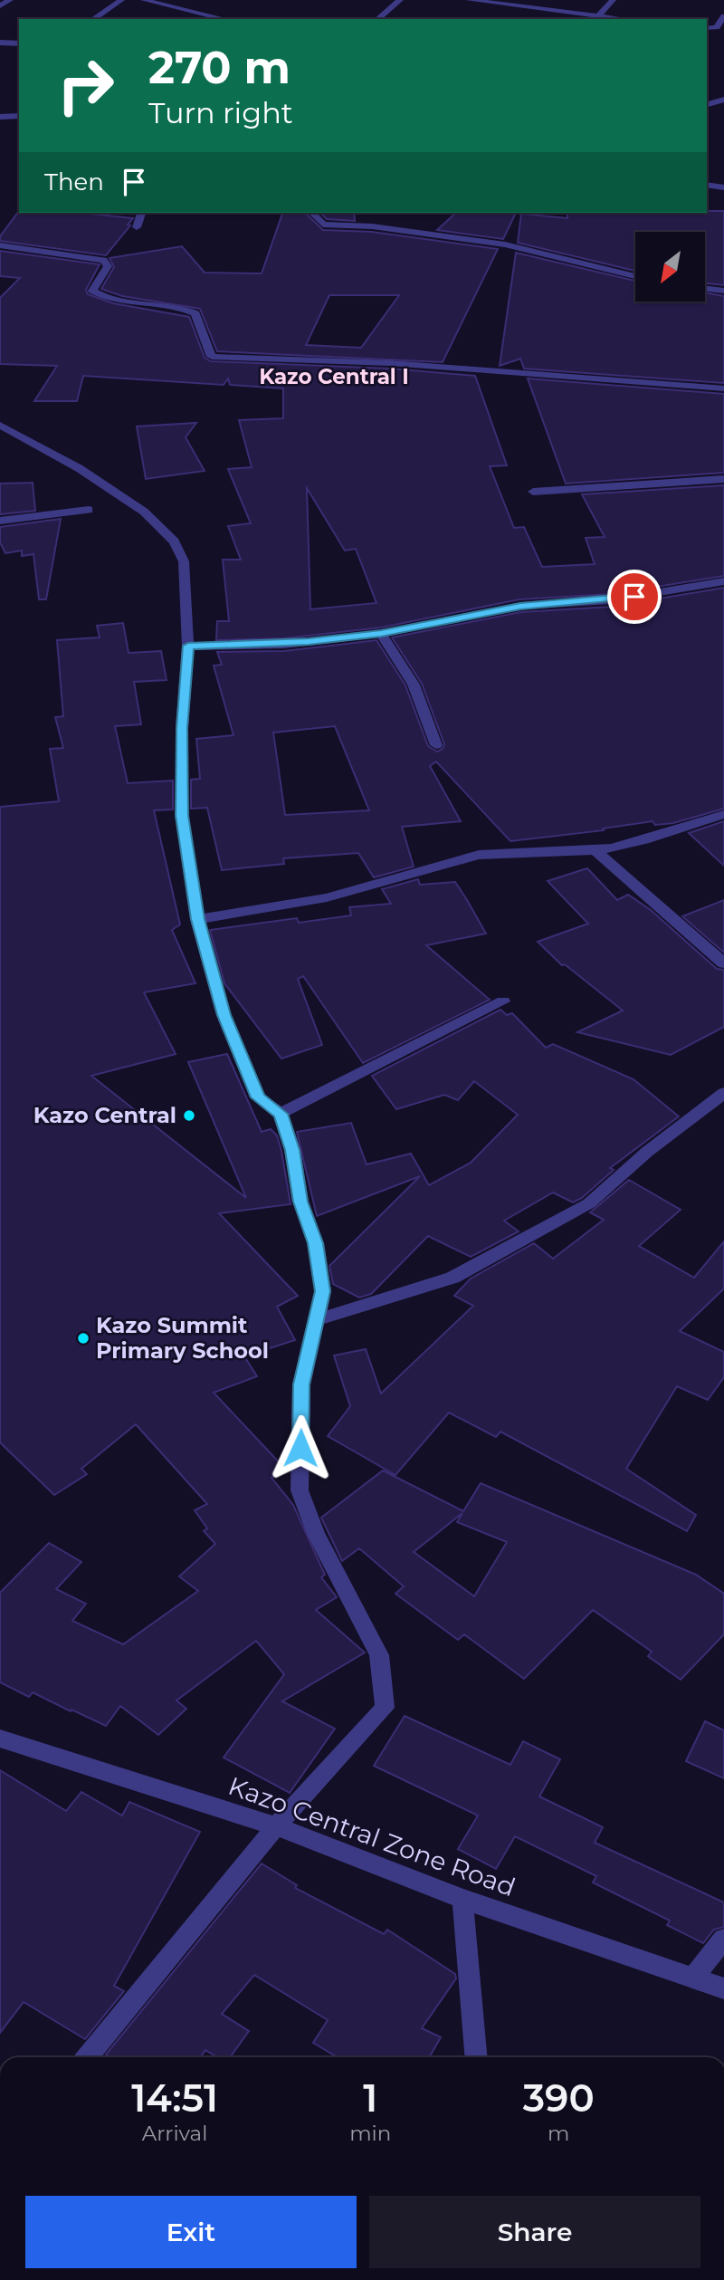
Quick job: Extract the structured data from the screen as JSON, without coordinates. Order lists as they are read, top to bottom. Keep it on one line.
{"streets":{"street":["Kazo Central Zone Road"]},"districts":["Kazo Central I"],"places":["Kazo Central","Kazo Summit Primary School"],"north":"bottom left","page":{"turn":["270 m","Turn right"],"then":"Then","eta":["14:51","Arrival","1","min","390","m"],"buttons":["Exit","Share"]}}
